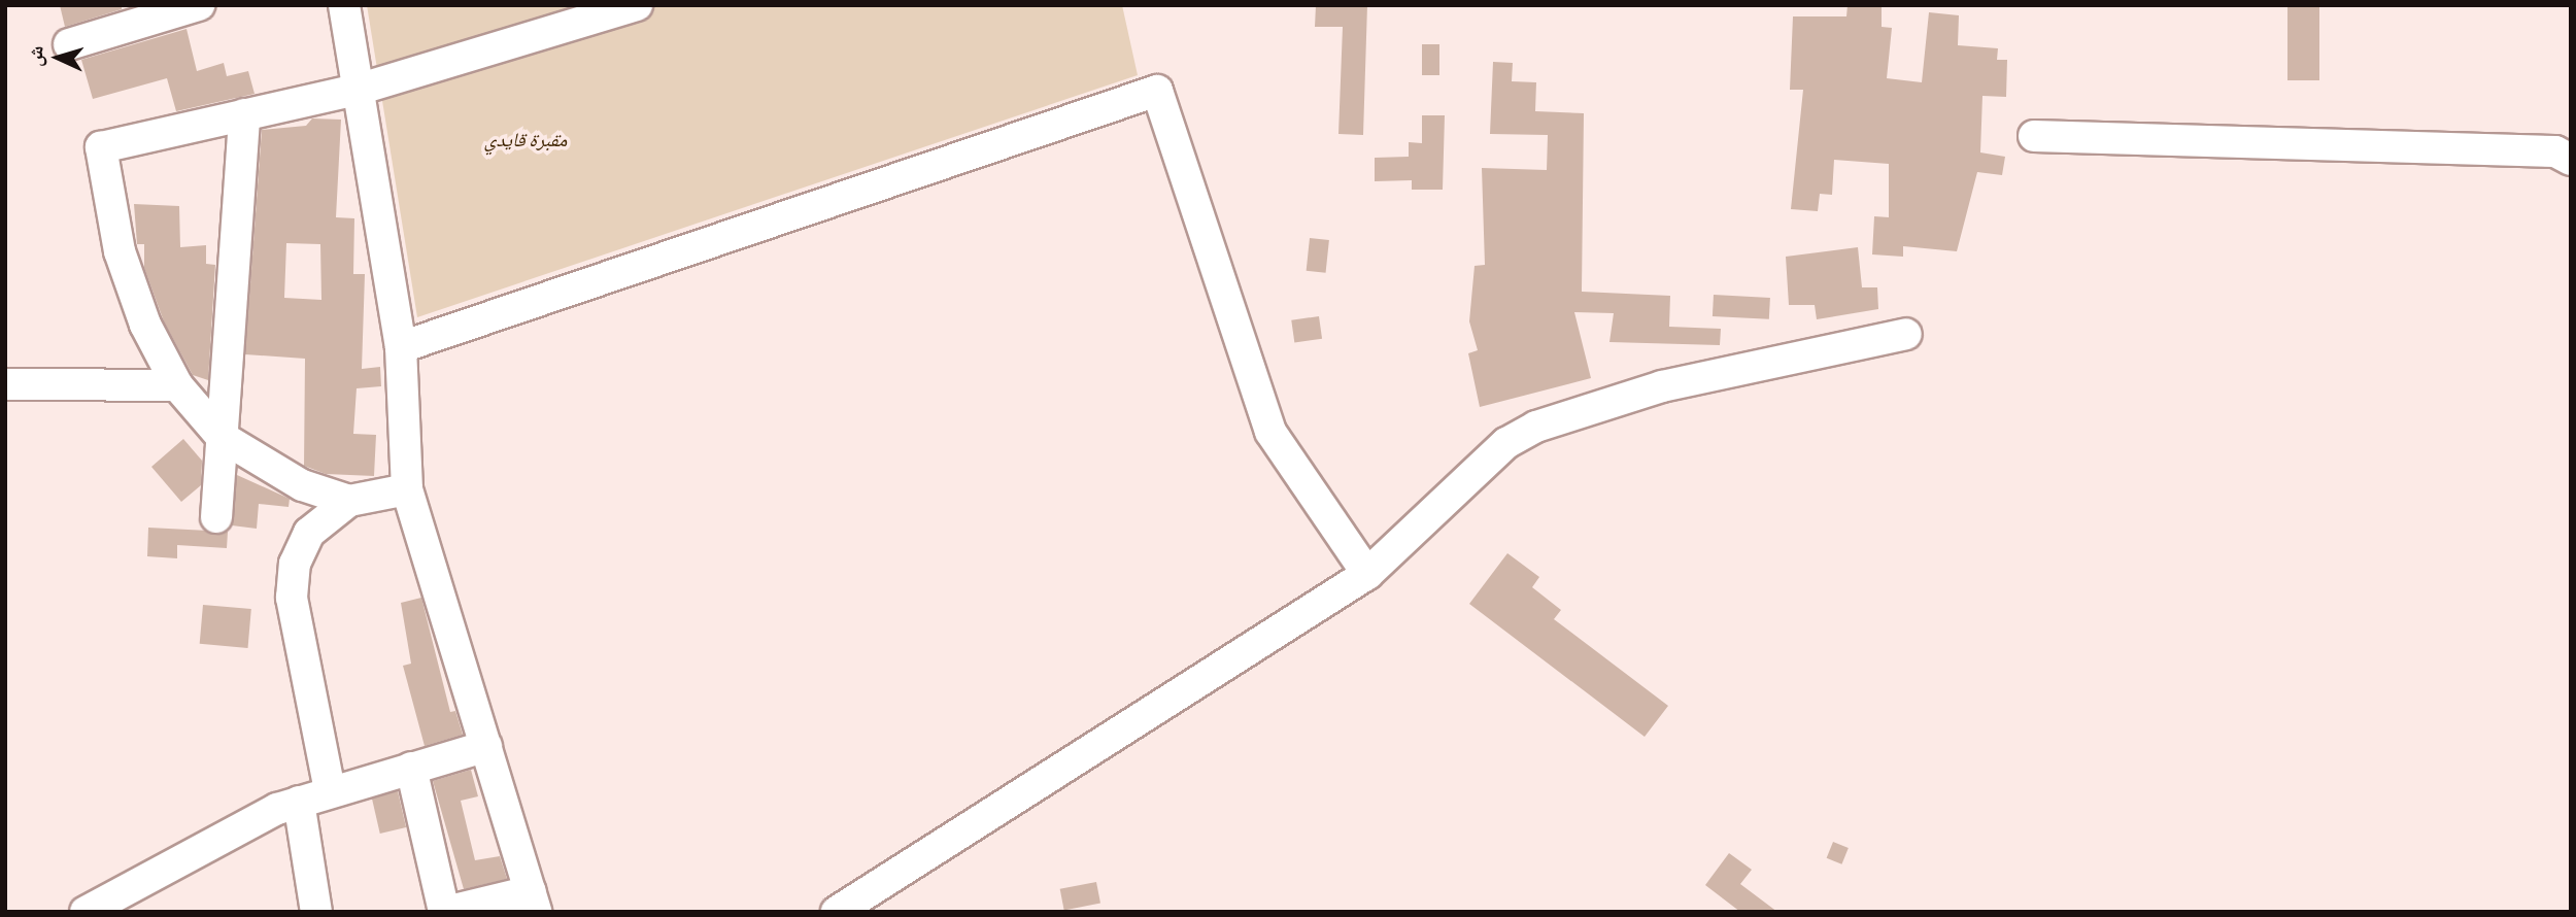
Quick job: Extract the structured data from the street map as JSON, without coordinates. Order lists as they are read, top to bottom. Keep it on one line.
{"parks":["مقبرة قايدي"],"north":"left"}
